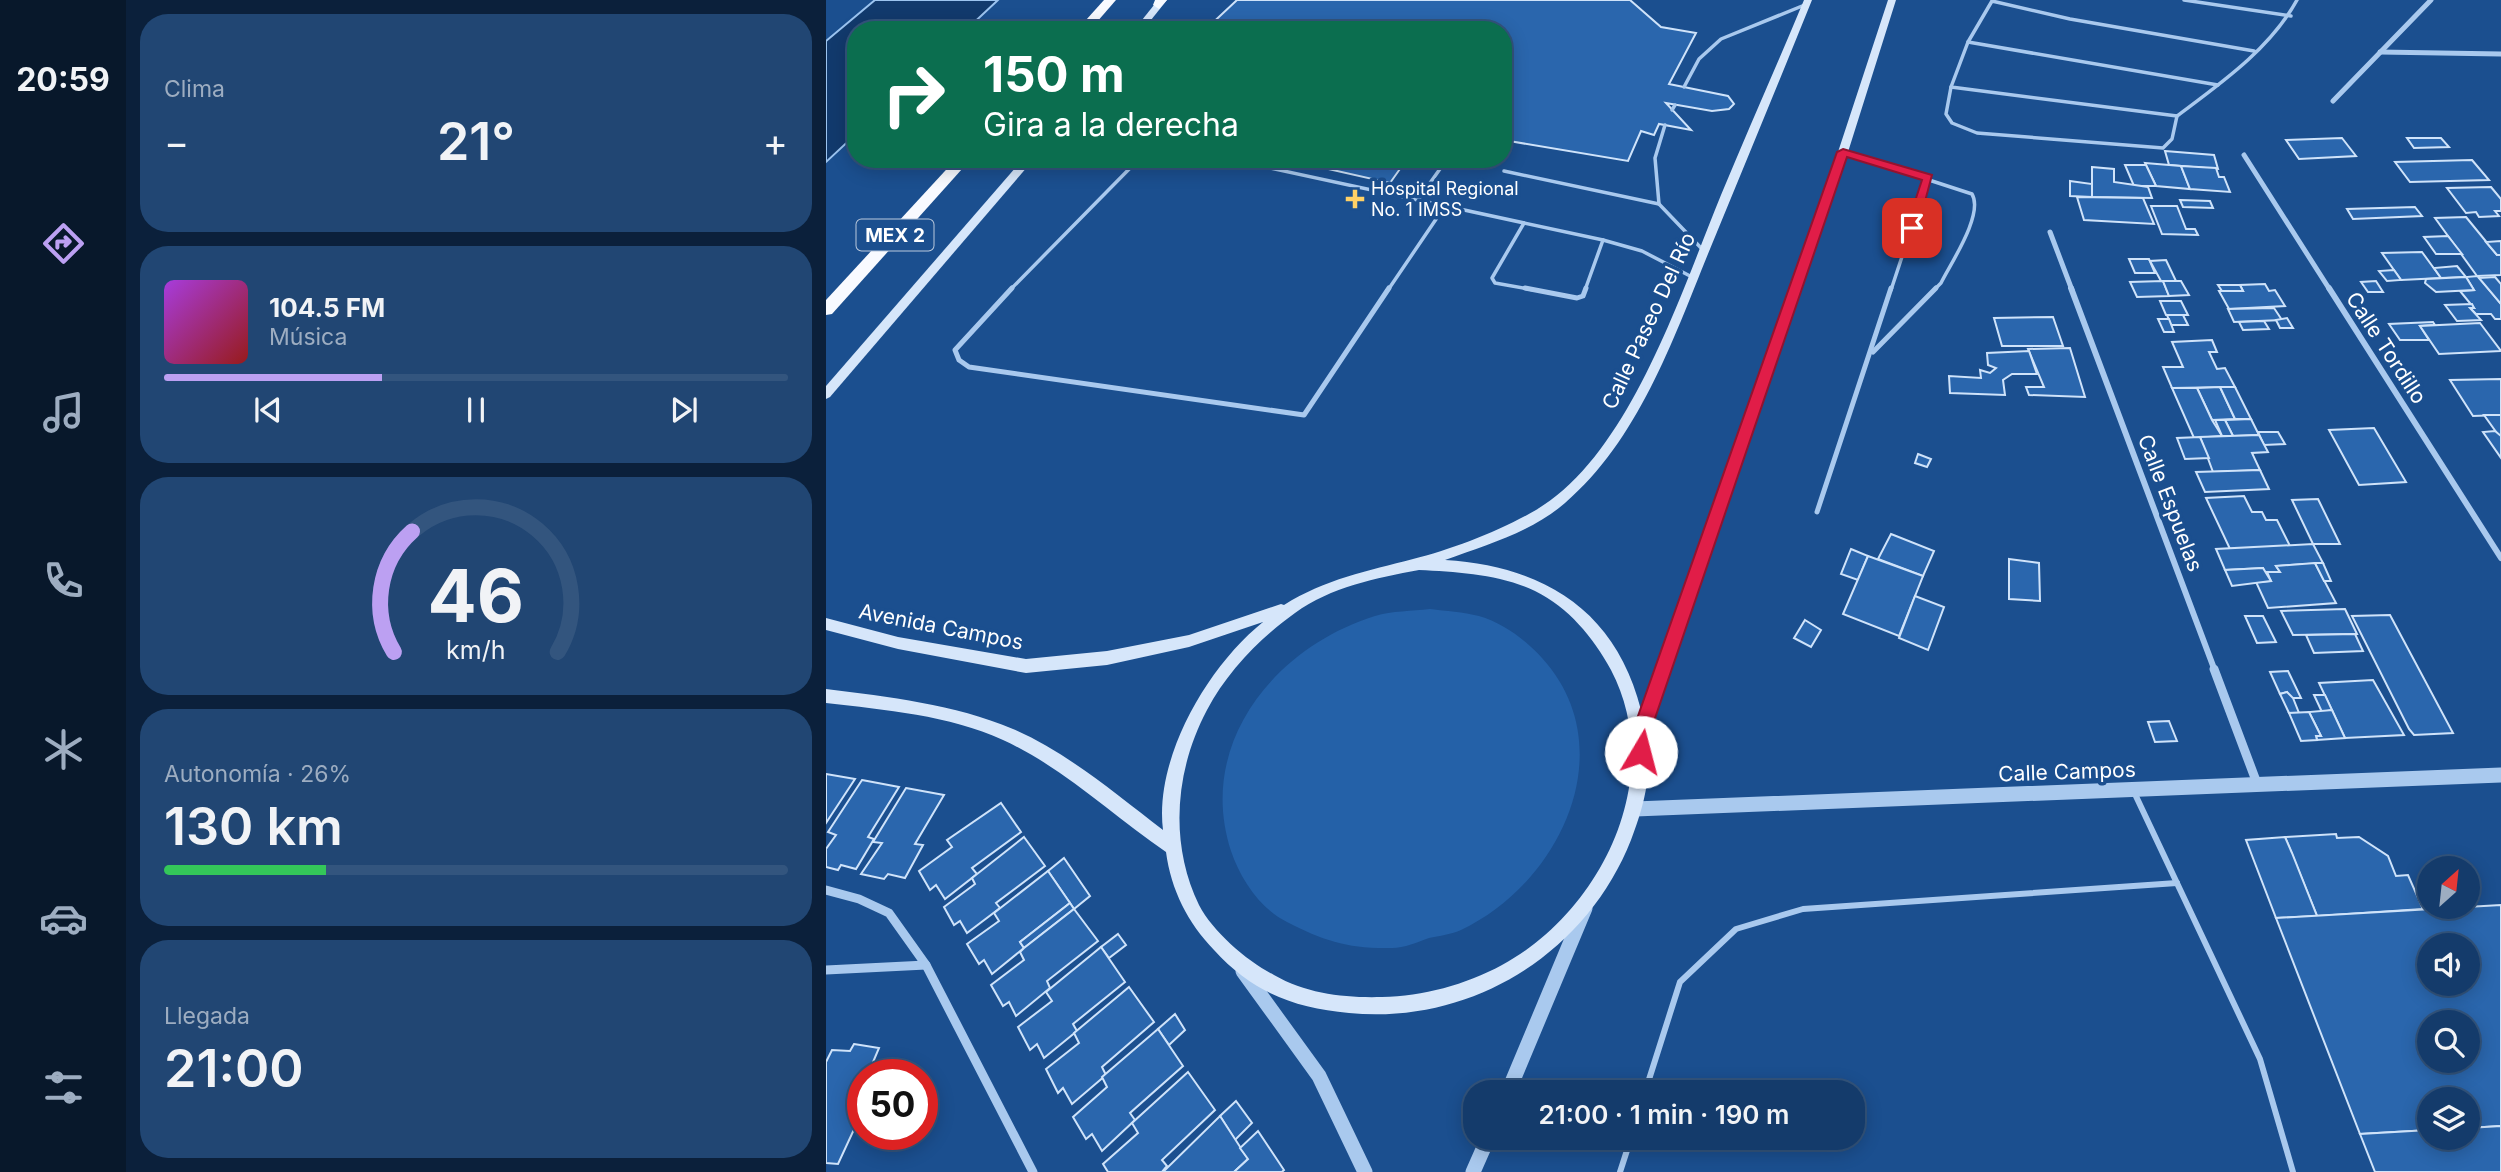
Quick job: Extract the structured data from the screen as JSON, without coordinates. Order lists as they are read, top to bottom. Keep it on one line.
{"streets":{"highway":["MEX 2"],"main road":["Calle Paseo Del Río","Avenida Campos"],"street":["Calle Tordillo","Calle Espuelas","Calle Campos"]},"crossings":[["Calle Espuelas","Calle Campos"]],"places":{"health":["Hospital Regional No. 1 IMSS"]},"north":"top right","page":{"tabs":"20:59","tile":["Clima",["Autonomía · 26%","130 km"],["Llegada","21:00"]],"turn":["150 m","Gira a la derecha"],"heat":["−","21°","+"],"song":["104.5 FM","Música"],"limit":"50","trip":"21:00 · 1 min · 190 m","gauge":["46","km/h"]}}
